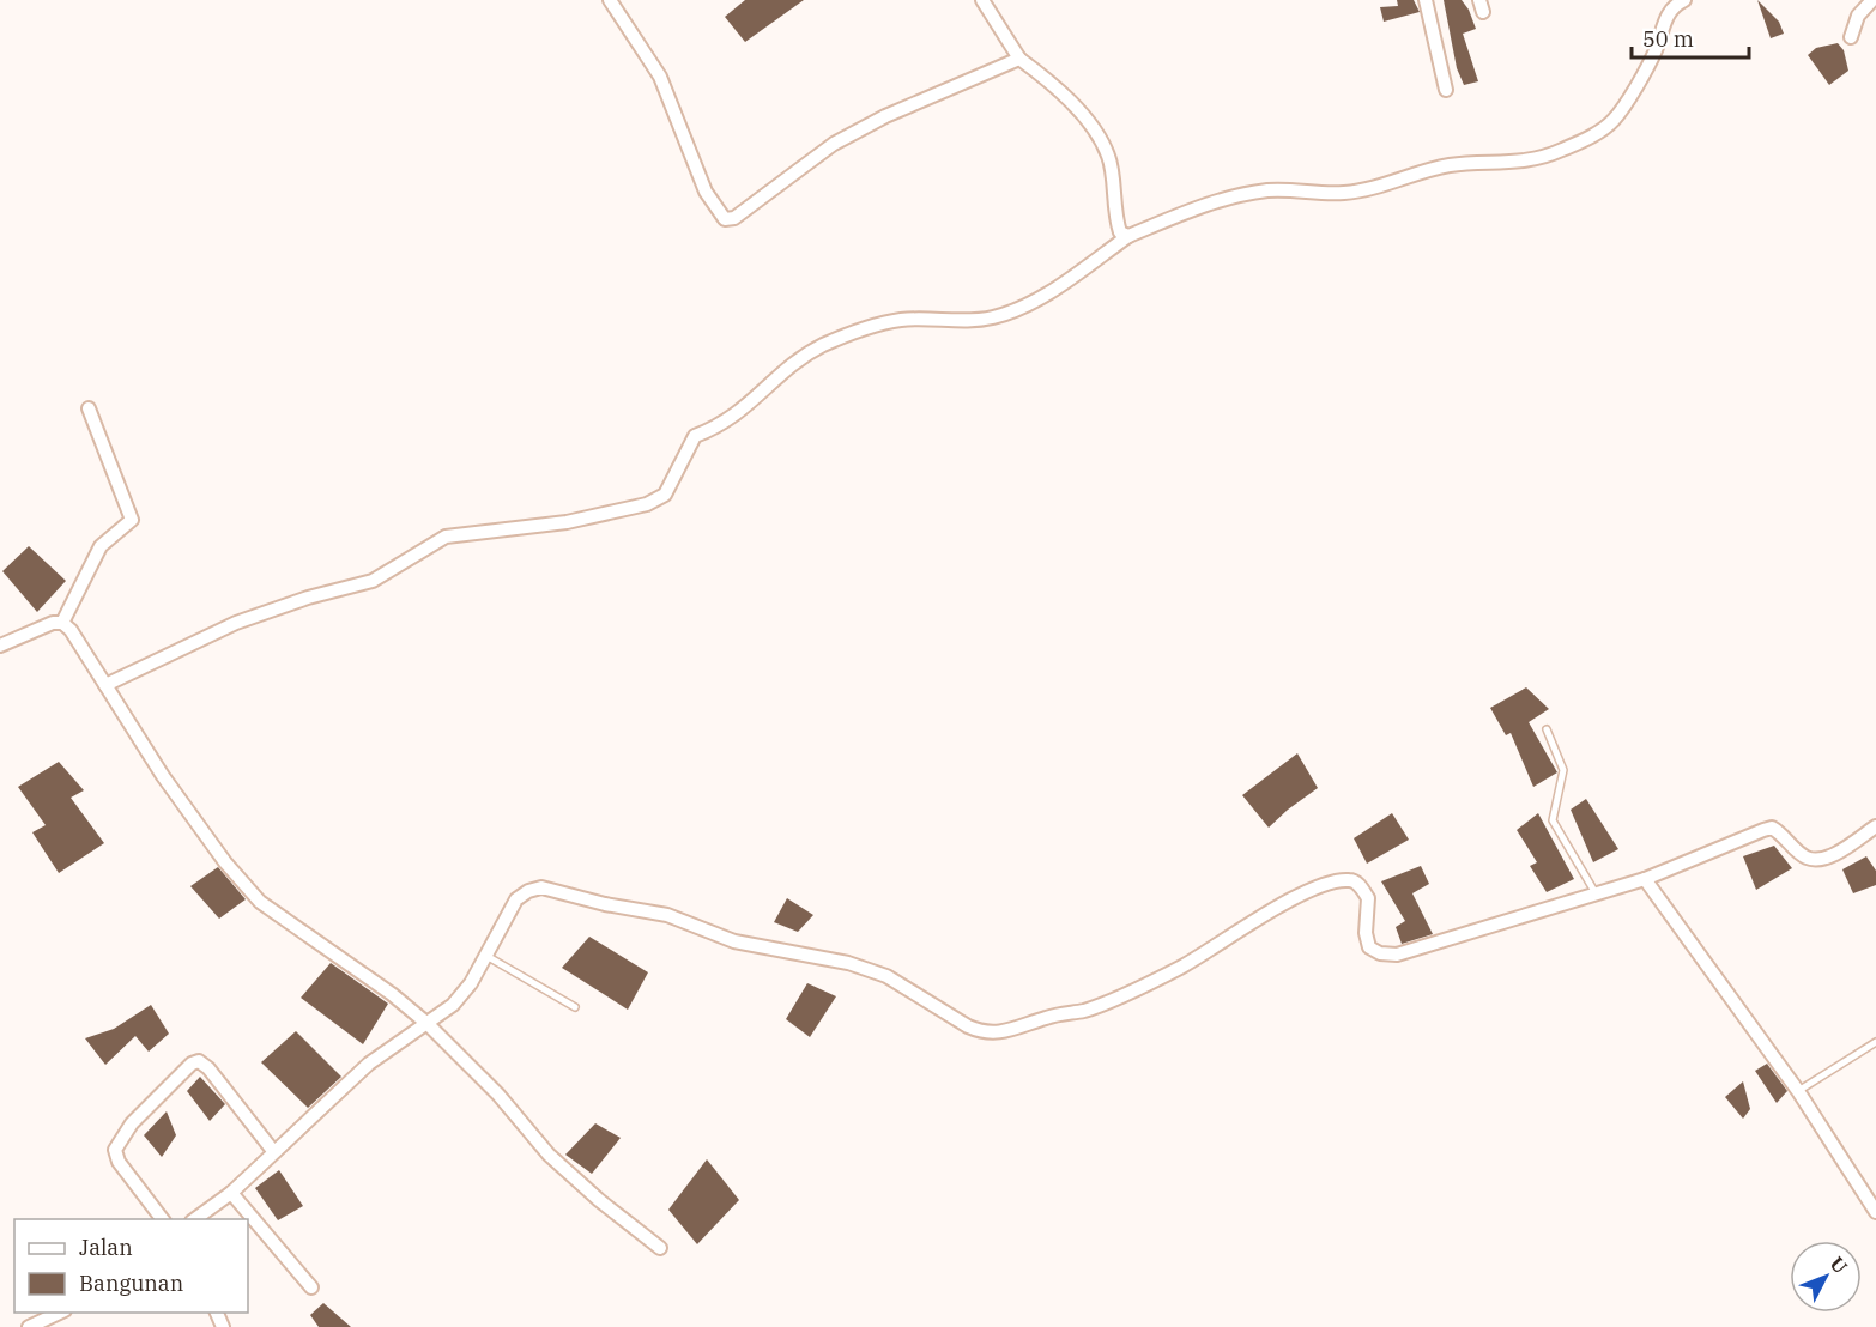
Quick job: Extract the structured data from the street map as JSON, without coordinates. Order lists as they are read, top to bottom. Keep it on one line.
{"legend":["Jalan","Bangunan"],"scale_bar":"50 m","north":"top right"}
